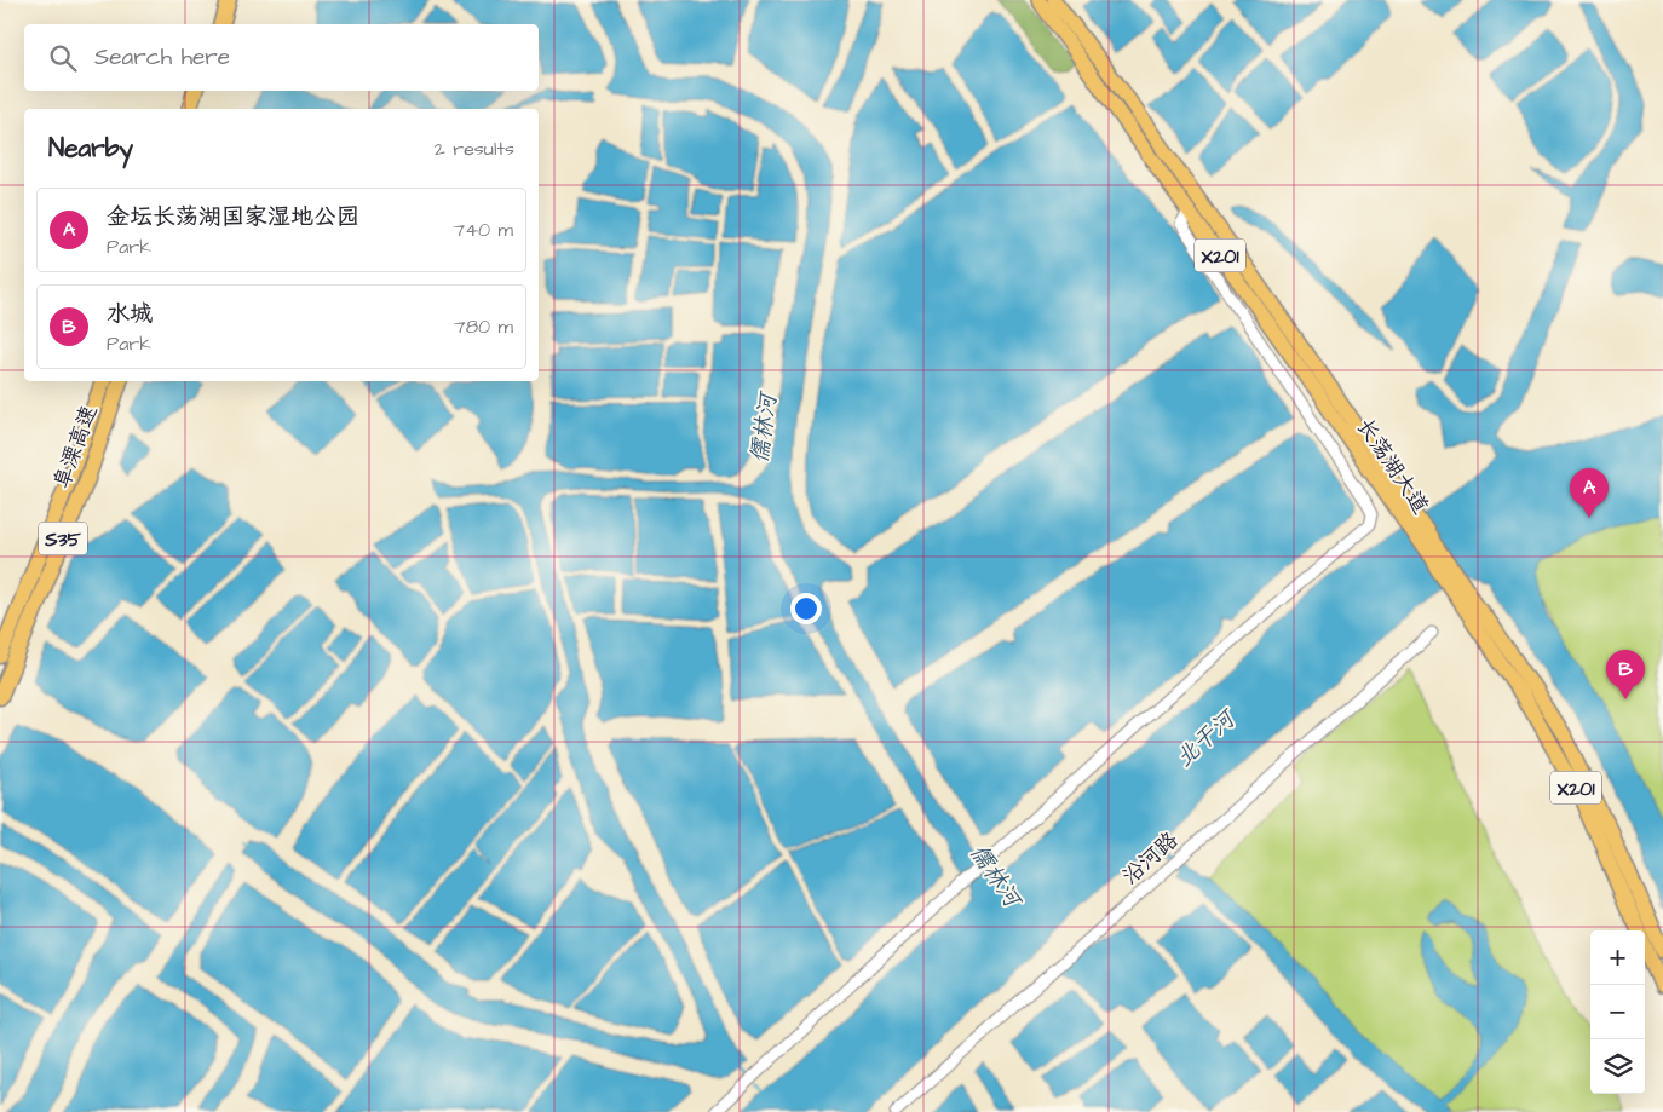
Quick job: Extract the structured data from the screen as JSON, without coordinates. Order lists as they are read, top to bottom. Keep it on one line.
{"streets":{"highway":["阜溧高速","S35"],"main road":["X201","长荡湖大道"],"street":["沿河路"]},"water":["儒林河","北干河"],"page":{"search":"Search here","heading":["Nearby","2 results"],"list":[{"mark":"A","name":"金坛长荡湖国家湿地公园","note":"Park","value":"740 m"},{"mark":"B","name":"水城","note":"Park","value":"780 m"}],"pins":["A","B"],"map_buttons":["+","−"]}}
